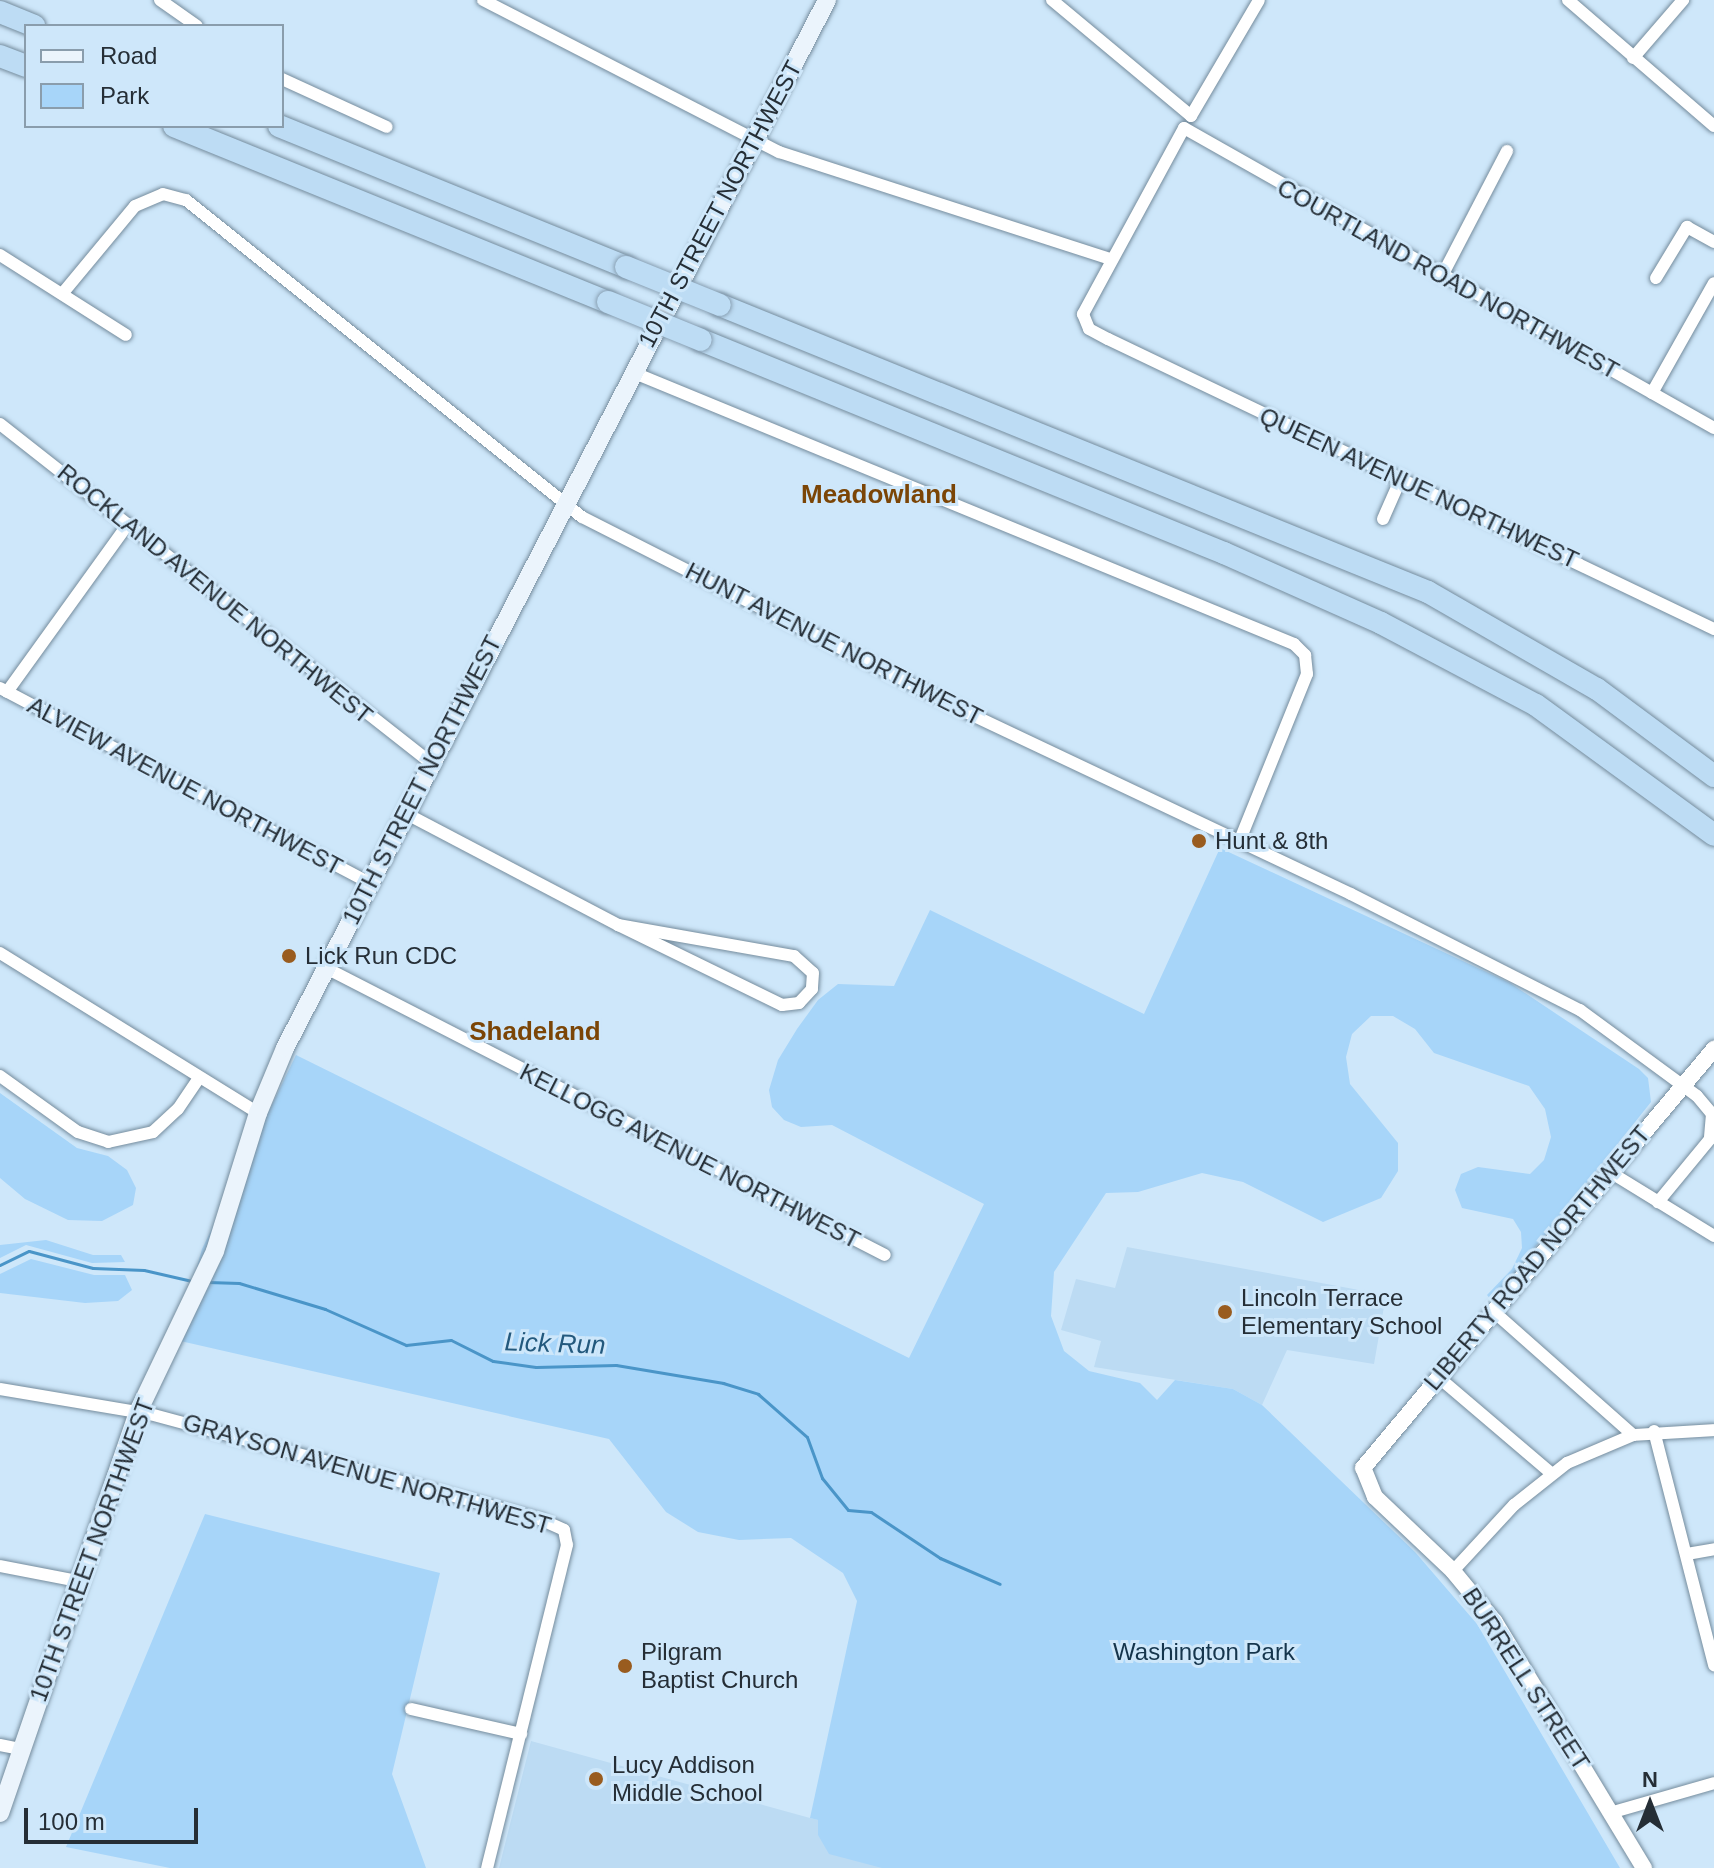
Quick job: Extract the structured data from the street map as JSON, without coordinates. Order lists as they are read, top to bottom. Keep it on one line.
{"streets":{"main road":["10TH STREET NORTHWEST"],"street":["COURTLAND ROAD NORTHWEST","QUEEN AVENUE NORTHWEST","ROCKLAND AVENUE NORTHWEST","HUNT AVENUE NORTHWEST","ALVIEW AVENUE NORTHWEST","KELLOGG AVENUE NORTHWEST","LIBERTY ROAD NORTHWEST","GRAYSON AVENUE NORTHWEST","BURRELL STREET"]},"crossings":[["10TH STREET NORTHWEST","ROCKLAND AVENUE NORTHWEST"],["10TH STREET NORTHWEST","HUNT AVENUE NORTHWEST"],["10TH STREET NORTHWEST","ALVIEW AVENUE NORTHWEST"],["10TH STREET NORTHWEST","KELLOGG AVENUE NORTHWEST"],["10TH STREET NORTHWEST","GRAYSON AVENUE NORTHWEST"],["COURTLAND ROAD NORTHWEST","QUEEN AVENUE NORTHWEST"],["HUNT AVENUE NORTHWEST","LIBERTY ROAD NORTHWEST"],["LIBERTY ROAD NORTHWEST","BURRELL STREET"]],"districts":["Meadowland","Shadeland"],"water":["Lick Run"],"parks":["Washington Park"],"places":["Hunt & 8th","Lick Run CDC","Lincoln Terrace Elementary School","Pilgram Baptist Church","Lucy Addison Middle School"],"legend":["Road","Park"],"scale_bar":"100 m","north":"top"}
